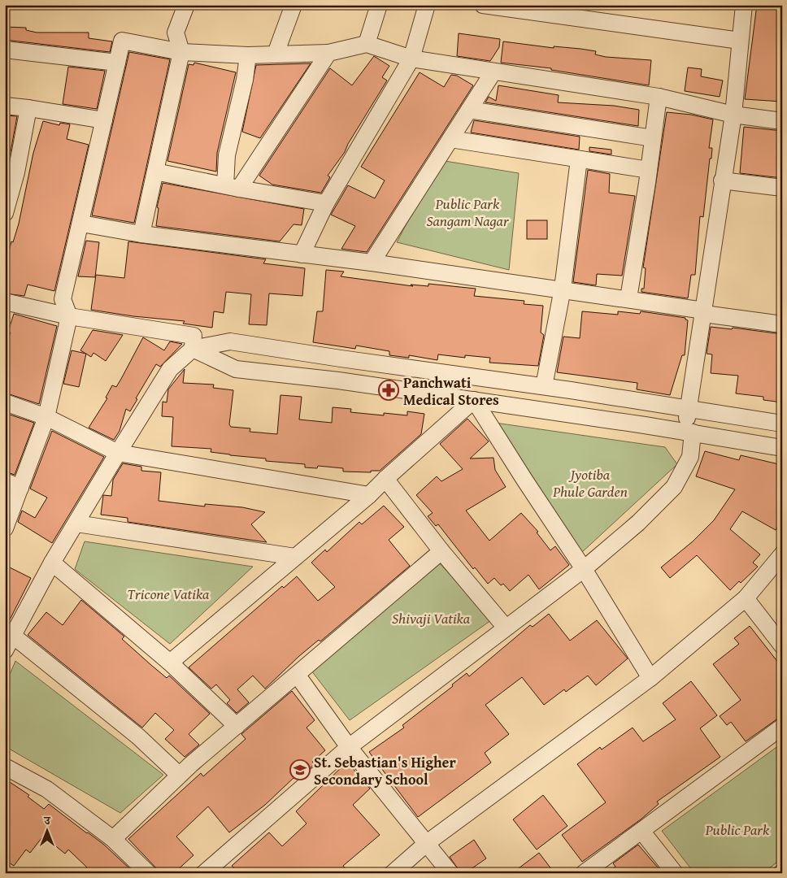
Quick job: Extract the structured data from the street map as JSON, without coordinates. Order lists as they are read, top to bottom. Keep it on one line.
{"parks":["Public Park Sangam Nagar","Jyotiba Phule Garden","Tricone Vatika","Shivaji Vatika","Public Park"],"places":{"pharmacy":["Panchwati Medical Stores"],"school or university":["St. Sebastian's Higher Secondary School"]},"north":"top"}
